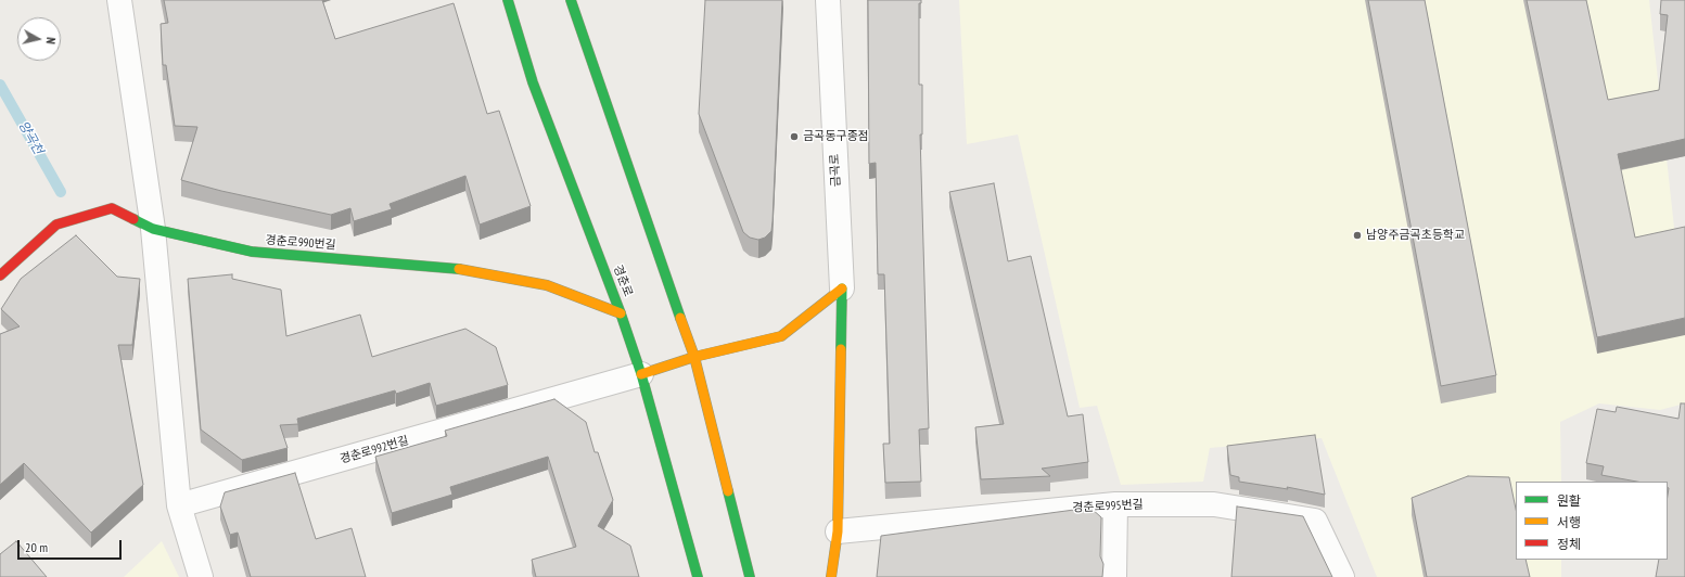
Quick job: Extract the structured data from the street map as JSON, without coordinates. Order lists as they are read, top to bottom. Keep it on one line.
{"streets":{"street":["금곡로","경춘로990번길","경춘로","경춘로992번길","경춘로995번길"]},"crossings":[["경춘로990번길","경춘로"],["경춘로","경춘로992번길"]],"water":["양곡천"],"places":["금곡동구종점","남양주금곡초등학교"],"legend":["원활","서행","정체"],"scale_bar":"20 m","north":"right"}
